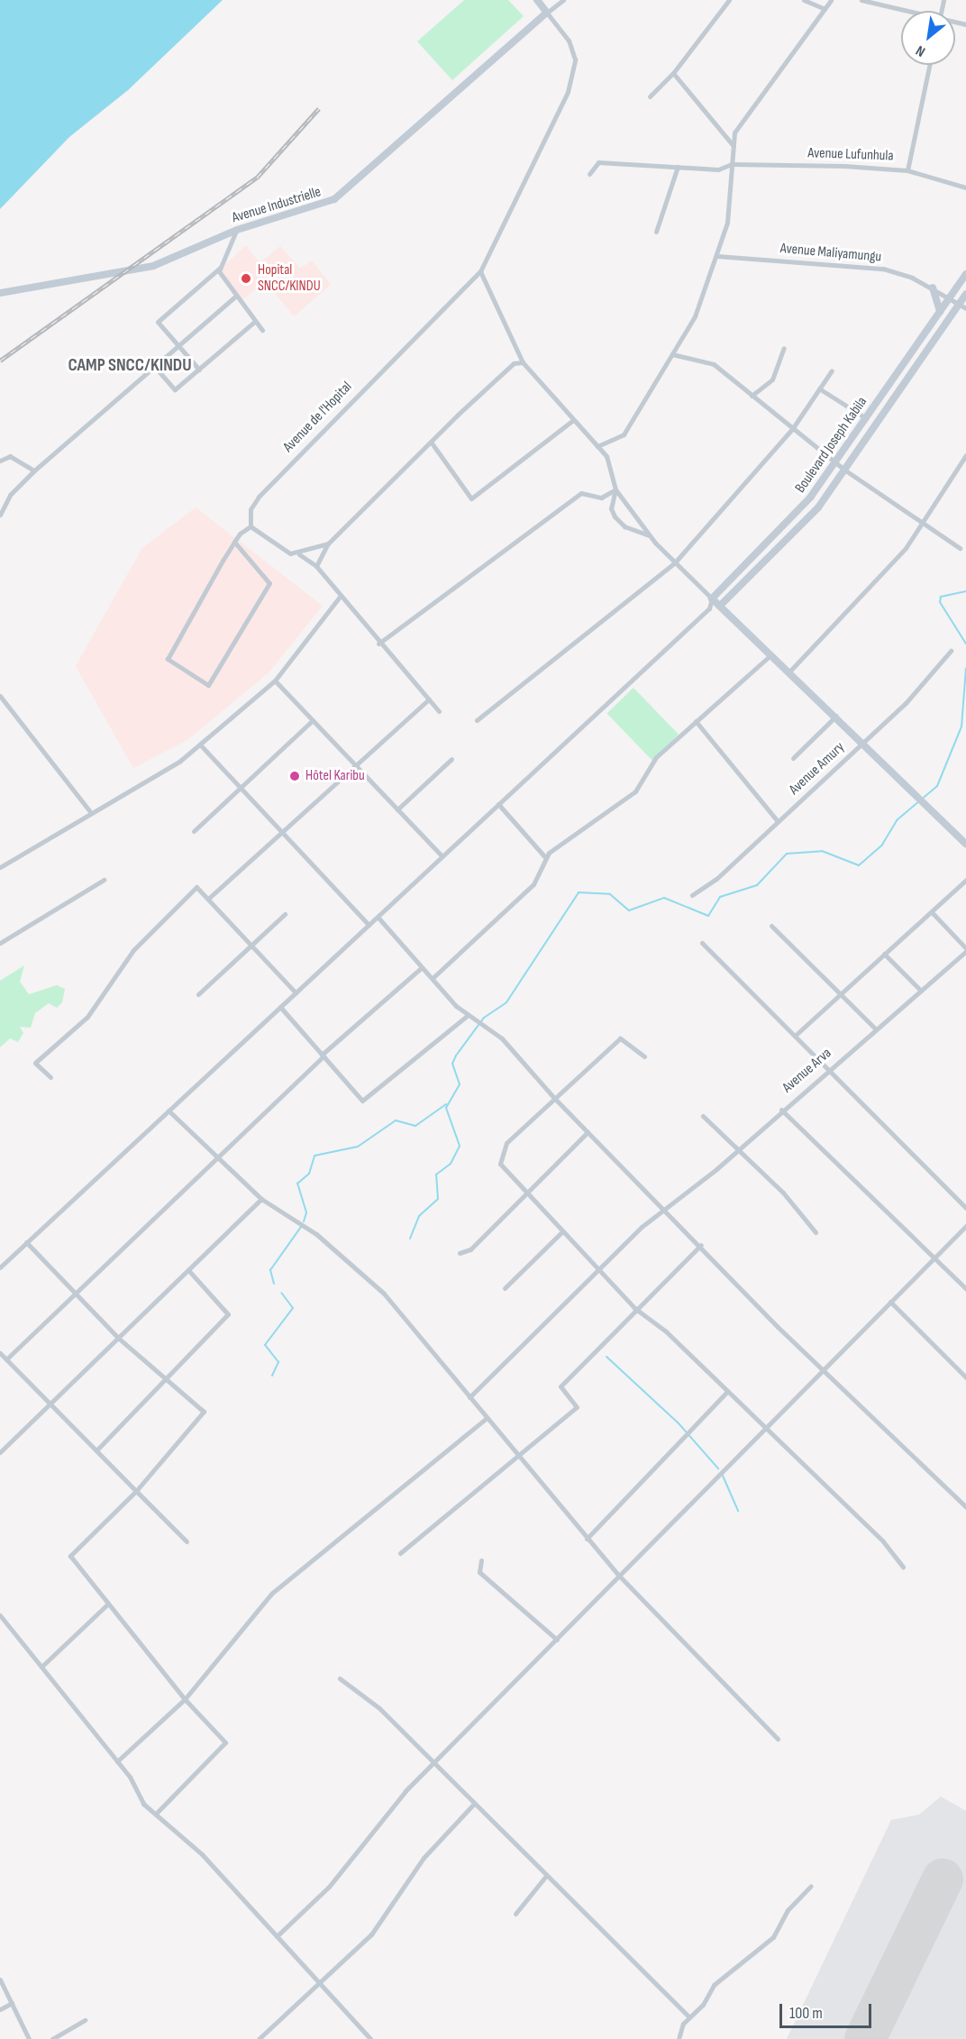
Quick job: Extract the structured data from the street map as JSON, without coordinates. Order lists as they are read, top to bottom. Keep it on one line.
{"streets":{"street":["Avenue Lufunhula","Avenue Industrielle","Avenue Maliyamungu","Avenue de l'Hopital","Boulevard Joseph Kabila","Avenue Amury","Avenue Arva"]},"crossings":[["Avenue Industrielle","Avenue de l'Hopital"],["Avenue Maliyamungu","Boulevard Joseph Kabila"]],"districts":["CAMP SNCC/KINDU"],"places":["Hopital SNCC/KINDU","Hôtel Karibu"],"scale_bar":"100 m","north":"bottom left"}
